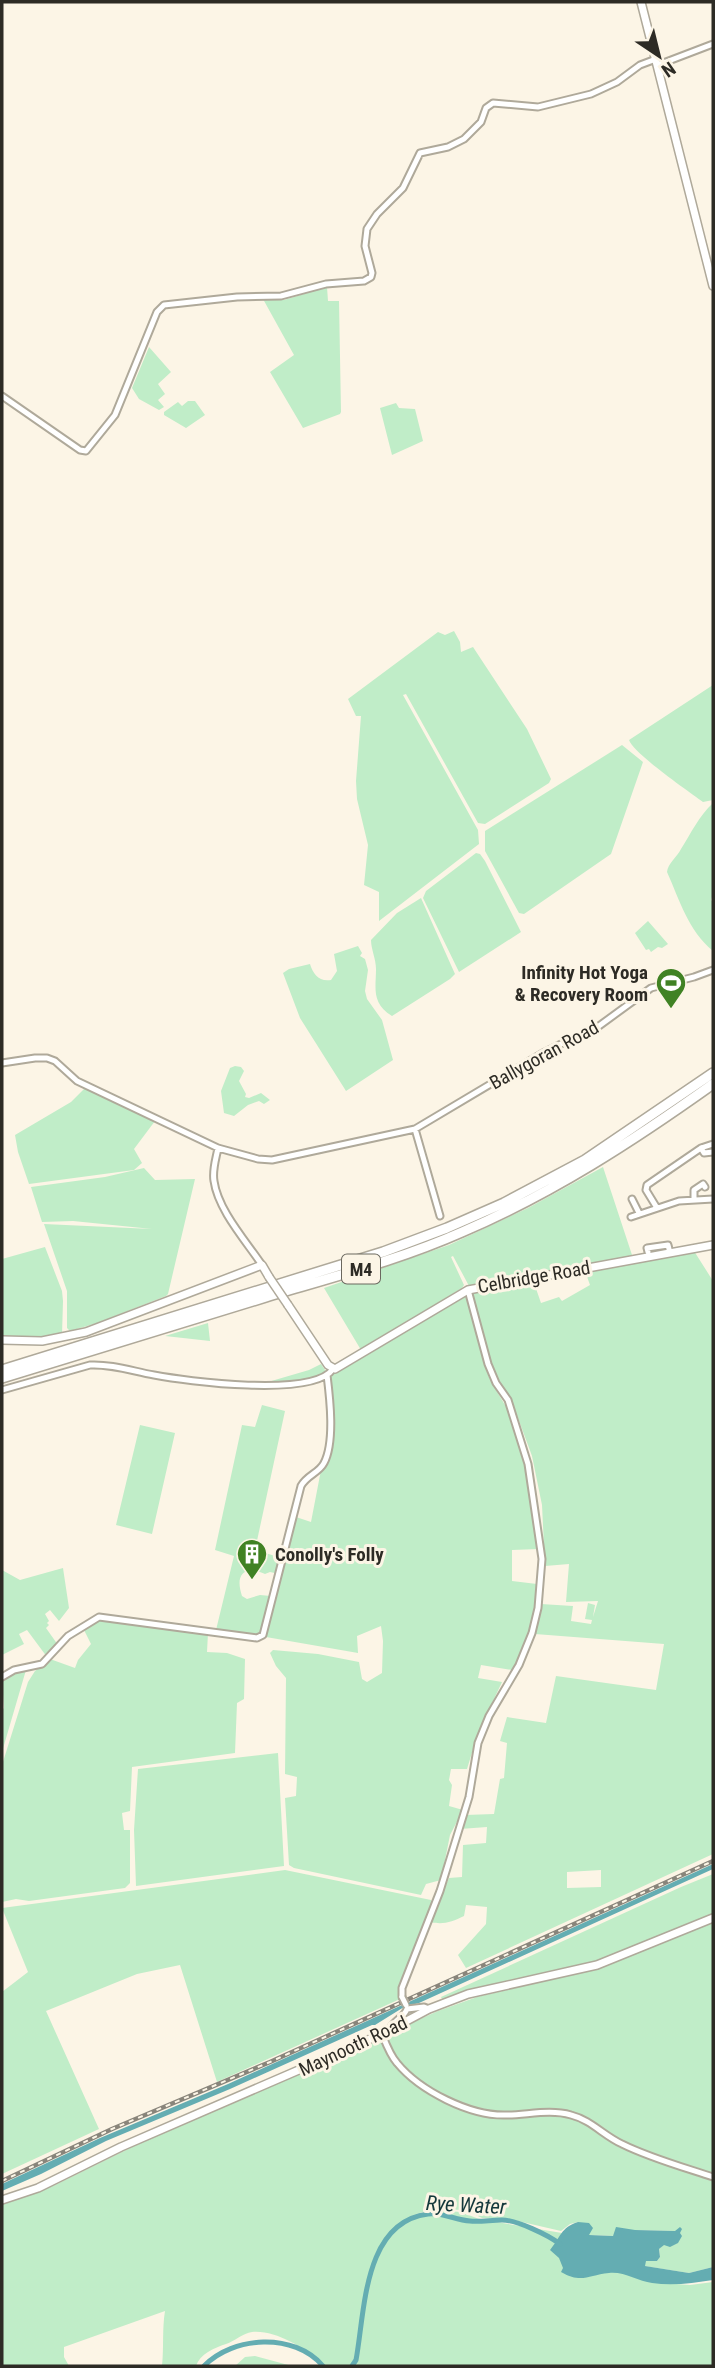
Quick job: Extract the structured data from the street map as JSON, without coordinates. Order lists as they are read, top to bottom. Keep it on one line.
{"streets":{"highway":["M4"],"main road":["Celbridge Road","Maynooth Road"],"street":["Ballygoran Road"]},"water":["Rye Water"],"places":{"sports":["Infinity Hot Yoga & Recovery Room"],"building":["Conolly's Folly"]},"north":"bottom right"}
